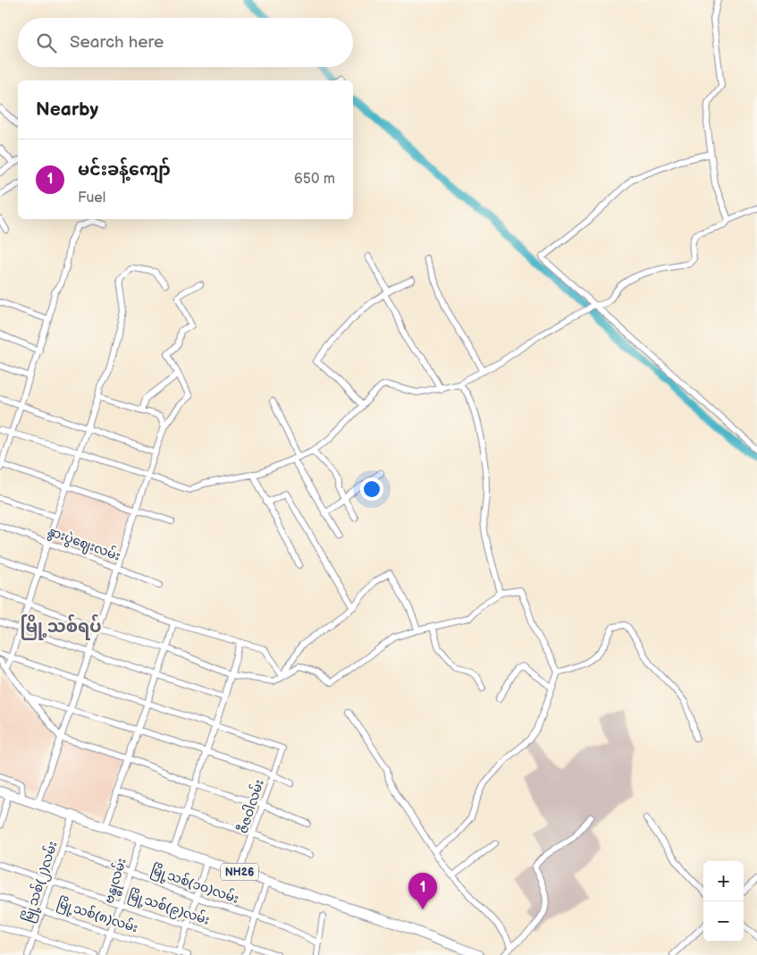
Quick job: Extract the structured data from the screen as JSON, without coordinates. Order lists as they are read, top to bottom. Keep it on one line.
{"streets":{"highway":["NH26"],"street":["နွားပွဲဈေးလမ်း","ဇီဇဝါလမ်း","ဗန္ဓုလမ်း","မြို့သစ်(၂)လမ်း","မြို့သစ်(၁၀)လမ်း","မြို့သစ်(၉)လမ်း","မြို့သစ်(၈)လမ်း"]},"crossings":[["ဇီဇဝါလမ်း","NH26"],["NH26","ဗန္ဓုလမ်း"],["NH26","မြို့သစ်(၂)လမ်း"],["ဗန္ဓုလမ်း","မြို့သစ်(၁၀)လမ်း"],["ဗန္ဓုလမ်း","မြို့သစ်(၉)လမ်း"],["ဗန္ဓုလမ်း","မြို့သစ်(၈)လမ်း"],["မြို့သစ်(၂)လမ်း","မြို့သစ်(၁၀)လမ်း"],["မြို့သစ်(၂)လမ်း","မြို့သစ်(၉)လမ်း"],["မြို့သစ်(၂)လမ်း","မြို့သစ်(၈)လမ်း"]],"districts":["မြို့သစ်ရပ်"],"page":{"search":"Search here","heading":"Nearby","list":[{"mark":"1","name":"မင်းခန့်ကျော်","note":"Fuel","value":"650 m"}],"map_buttons":["+","−"],"pins":"1"}}
